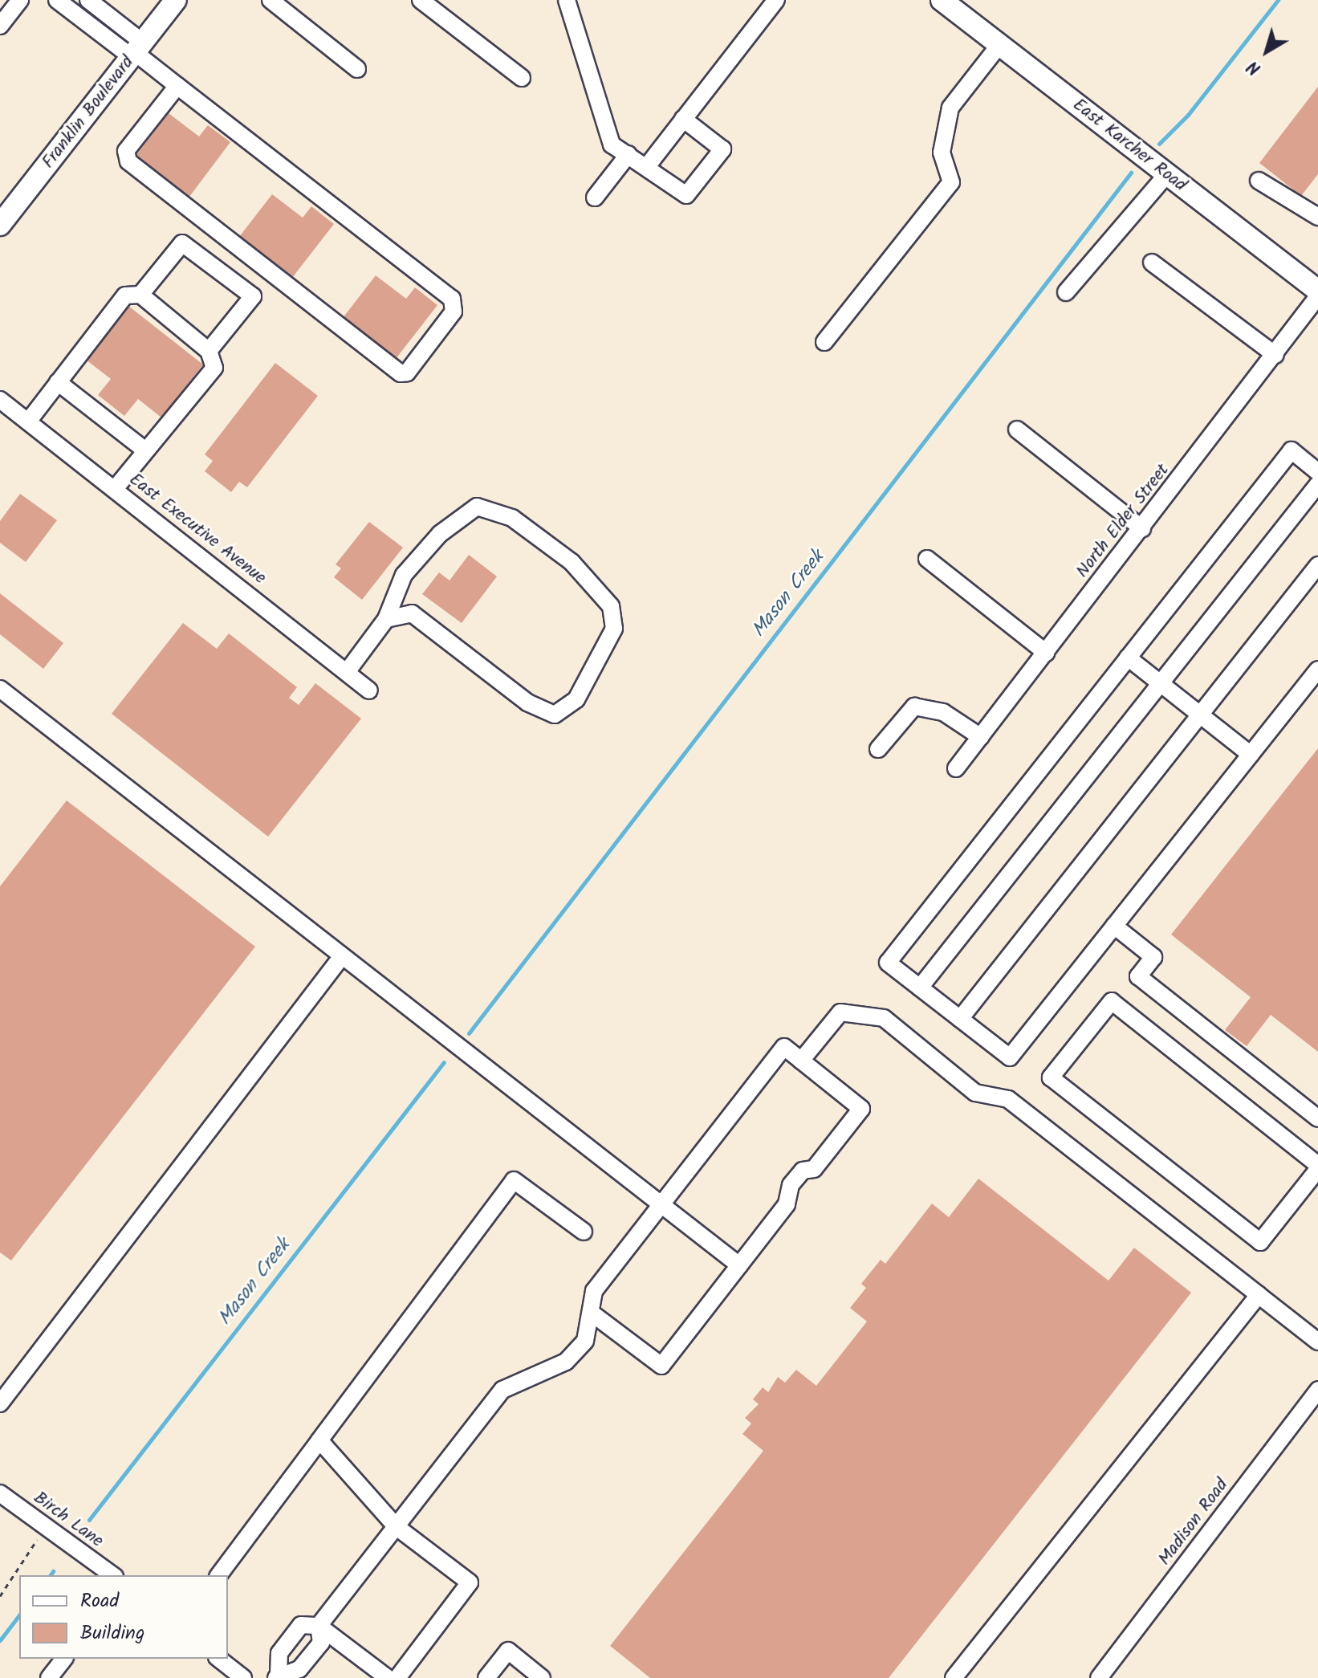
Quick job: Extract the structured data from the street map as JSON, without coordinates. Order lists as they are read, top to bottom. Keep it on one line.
{"streets":{"main road":["Franklin Boulevard","East Karcher Road"],"street":["North Elder Street","East Executive Avenue","Birch Lane","Madison Road"]},"water":["Mason Creek"],"legend":["Road","Building"],"north":"bottom left"}
